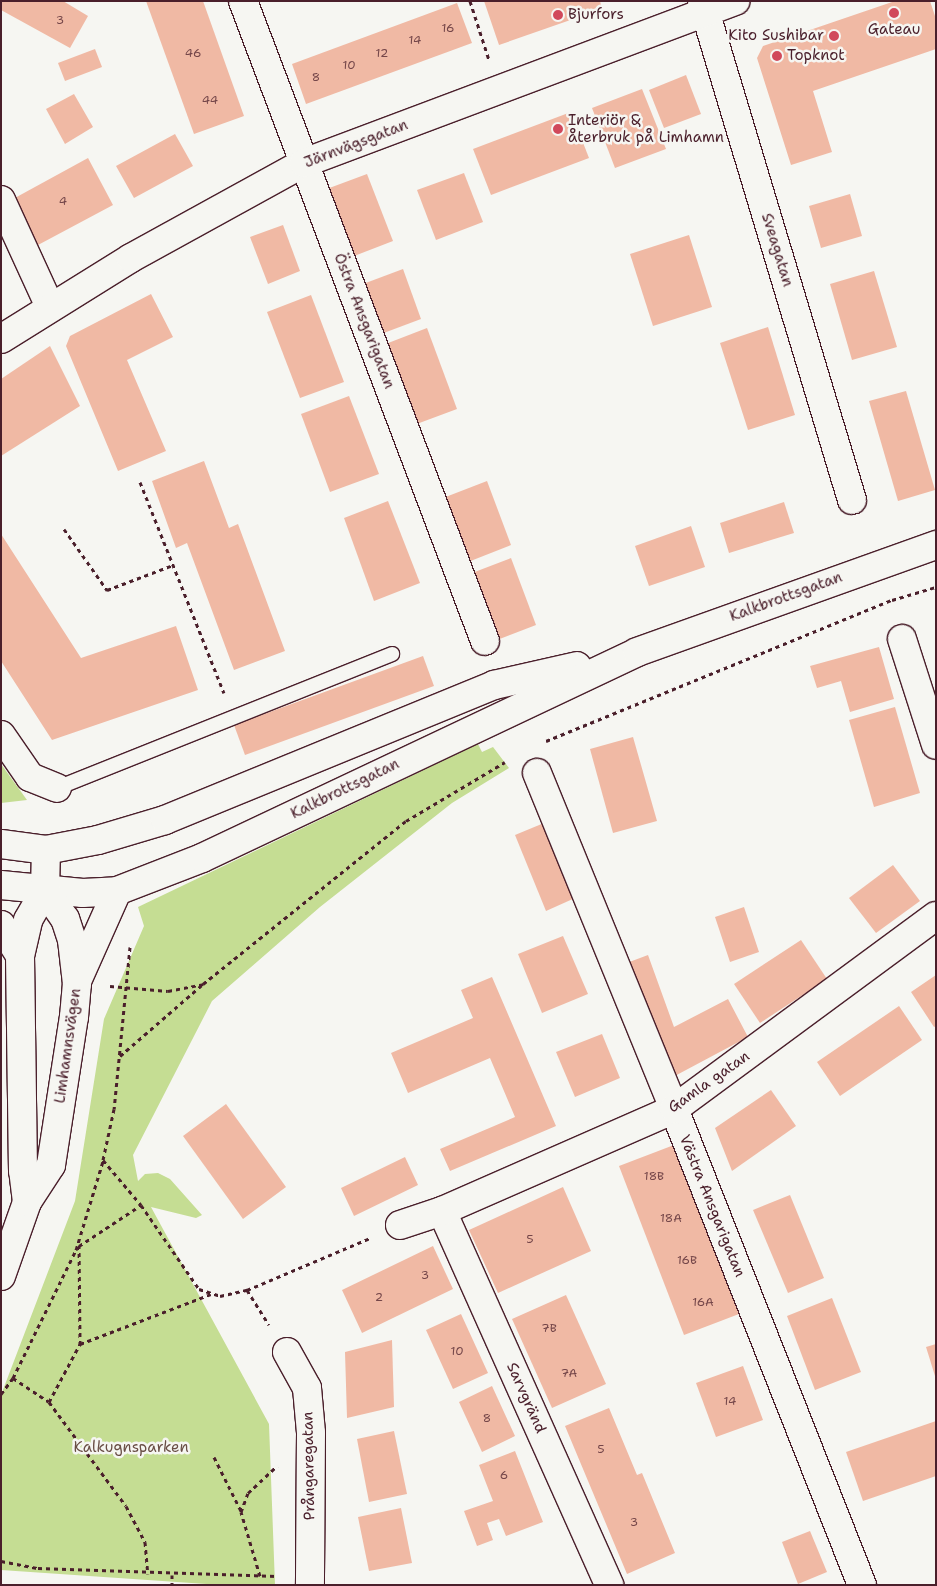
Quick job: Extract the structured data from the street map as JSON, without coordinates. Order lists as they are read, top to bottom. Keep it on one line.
{"streets":{"street":["Järnvägsgatan","Sveagatan","Östra Ansgarigatan","Kalkbrottsgatan","Limhamnsvägen","Gamla gatan","Västra Ansgarigatan","Sarvgränd","Prångaregatan"]},"crossings":[["Järnvägsgatan","Sveagatan"],["Järnvägsgatan","Östra Ansgarigatan"],["Kalkbrottsgatan","Limhamnsvägen"],["Gamla gatan","Västra Ansgarigatan"],["Gamla gatan","Sarvgränd"]],"parks":["Kalkugnsparken"],"places":["Gateau","Bjurfors","Kito Sushibar","Topknot","Interiör & återbruk på Limhamn"],"house_numbers":["3","16","14","46","12","10","8","44","4","18B","18A","5","16B","3","2","16A","7B","10","7A","14","8","5","6","3"]}
